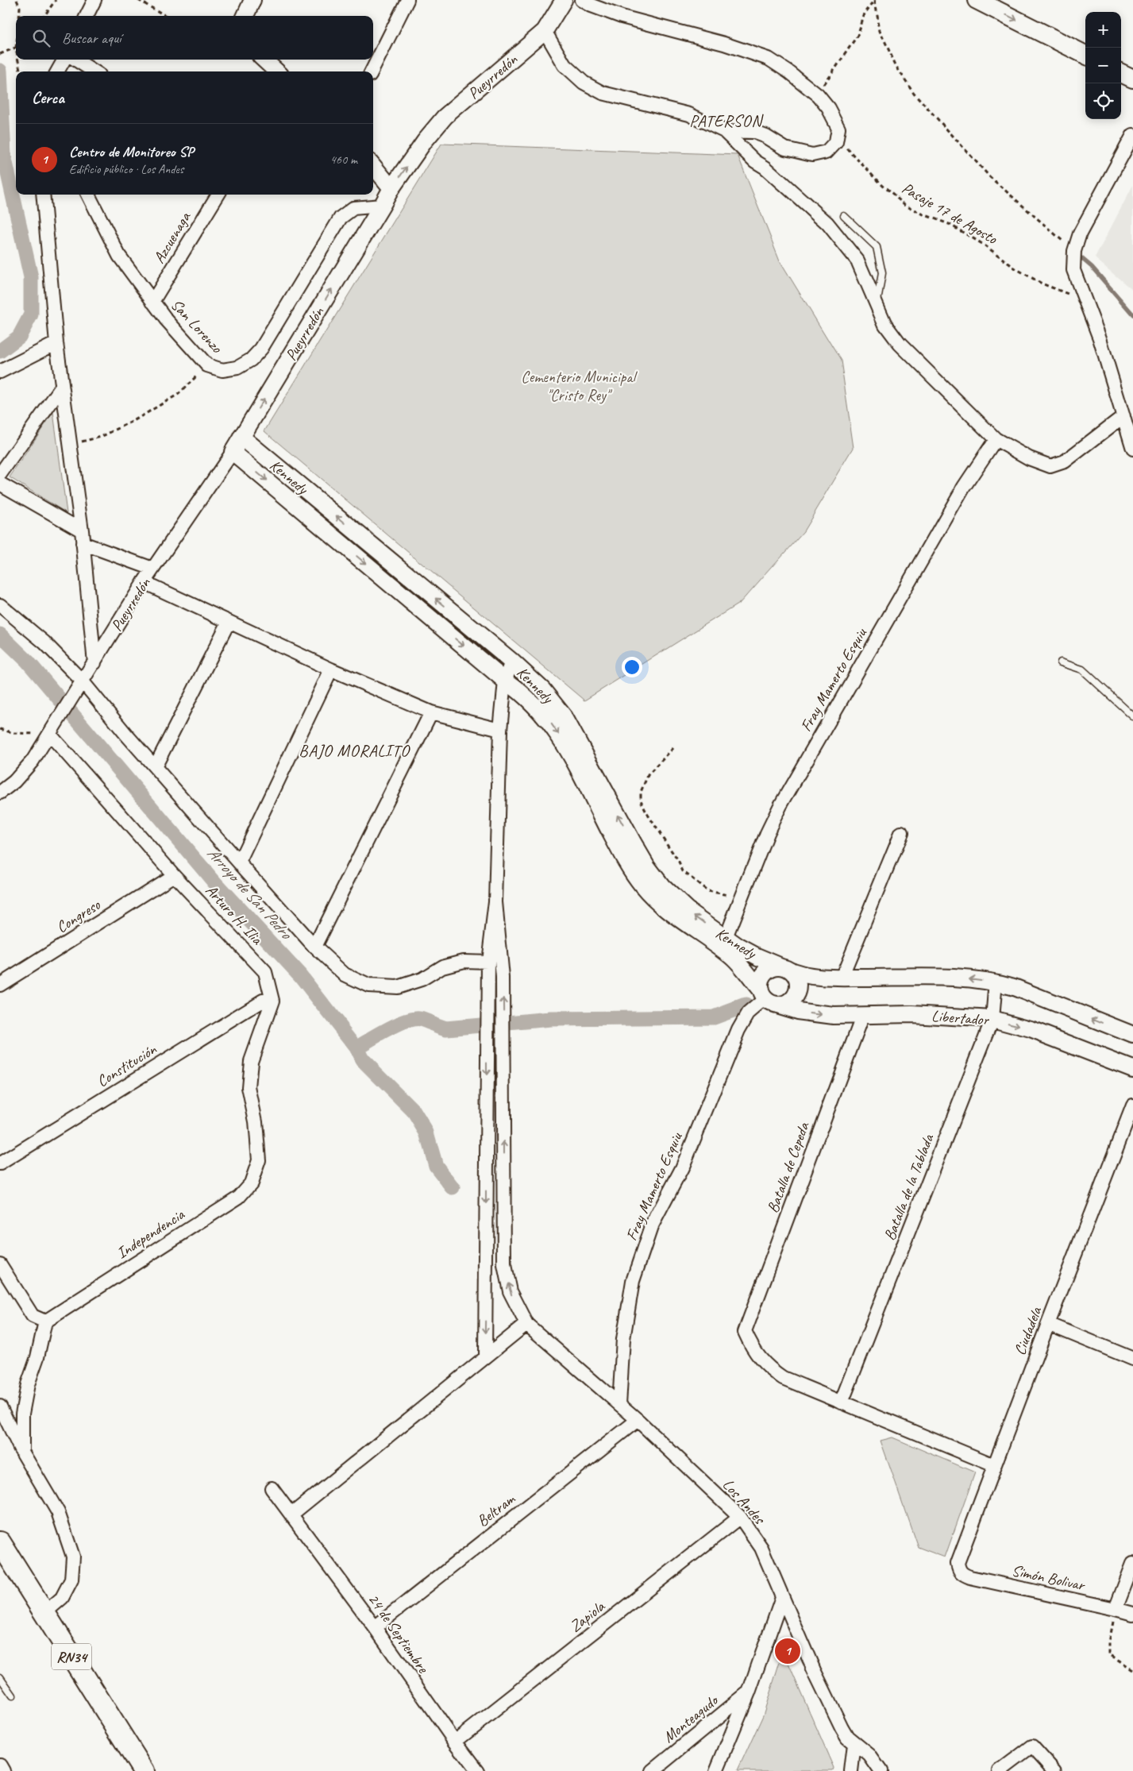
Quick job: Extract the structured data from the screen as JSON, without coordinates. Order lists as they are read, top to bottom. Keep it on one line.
{"streets":{"highway":["RN34"],"street":["Pueyrredón","Azcuenaga","San Lorenzo","Kennedy","Fray Mamerto Esquiu","Arturo H. Ilia","Congreso","Libertador","Constitución","Batalla de Cepeda","Batalla de la Tablada","Independencia","Ciudadela","Los Andes","Beltram","Simón Bolivar","Zapiola","24 de Septiembre","Monteagudo"],"path":["Pasaje 17 de Agosto"]},"crossings":[["Pueyrredón","San Lorenzo"],["Pueyrredón","Kennedy"],["Pueyrredón","Arturo H. Ilia"],["Azcuenaga","San Lorenzo"],["Kennedy","Fray Mamerto Esquiu"],["Kennedy","Libertador"],["Fray Mamerto Esquiu","Libertador"],["Fray Mamerto Esquiu","Los Andes"],["Arturo H. Ilia","Congreso"],["Arturo H. Ilia","Constitución"],["Arturo H. Ilia","Independencia"],["Libertador","Batalla de Cepeda"],["Libertador","Batalla de la Tablada"],["Constitución","Independencia"],["Batalla de Cepeda","Batalla de la Tablada"],["Ciudadela","Simón Bolivar"],["Los Andes","Beltram"],["Los Andes","Zapiola"],["Beltram","24 de Septiembre"],["Zapiola","24 de Septiembre"]],"one_way":["Pueyrredón"],"districts":["PATERSON","BAJO MORALITO"],"water":["Arroyo de San Pedro"],"parks":["Cementerio Municipal \"Cristo Rey\""],"page":{"map_buttons":["+","−"],"search":"Buscar aquí","heading":"Cerca","list":[{"mark":"1","name":"Centro de Monitoreo SP","note":"Edificio público · Los Andes","value":"460 m"}],"pins":"1"}}
